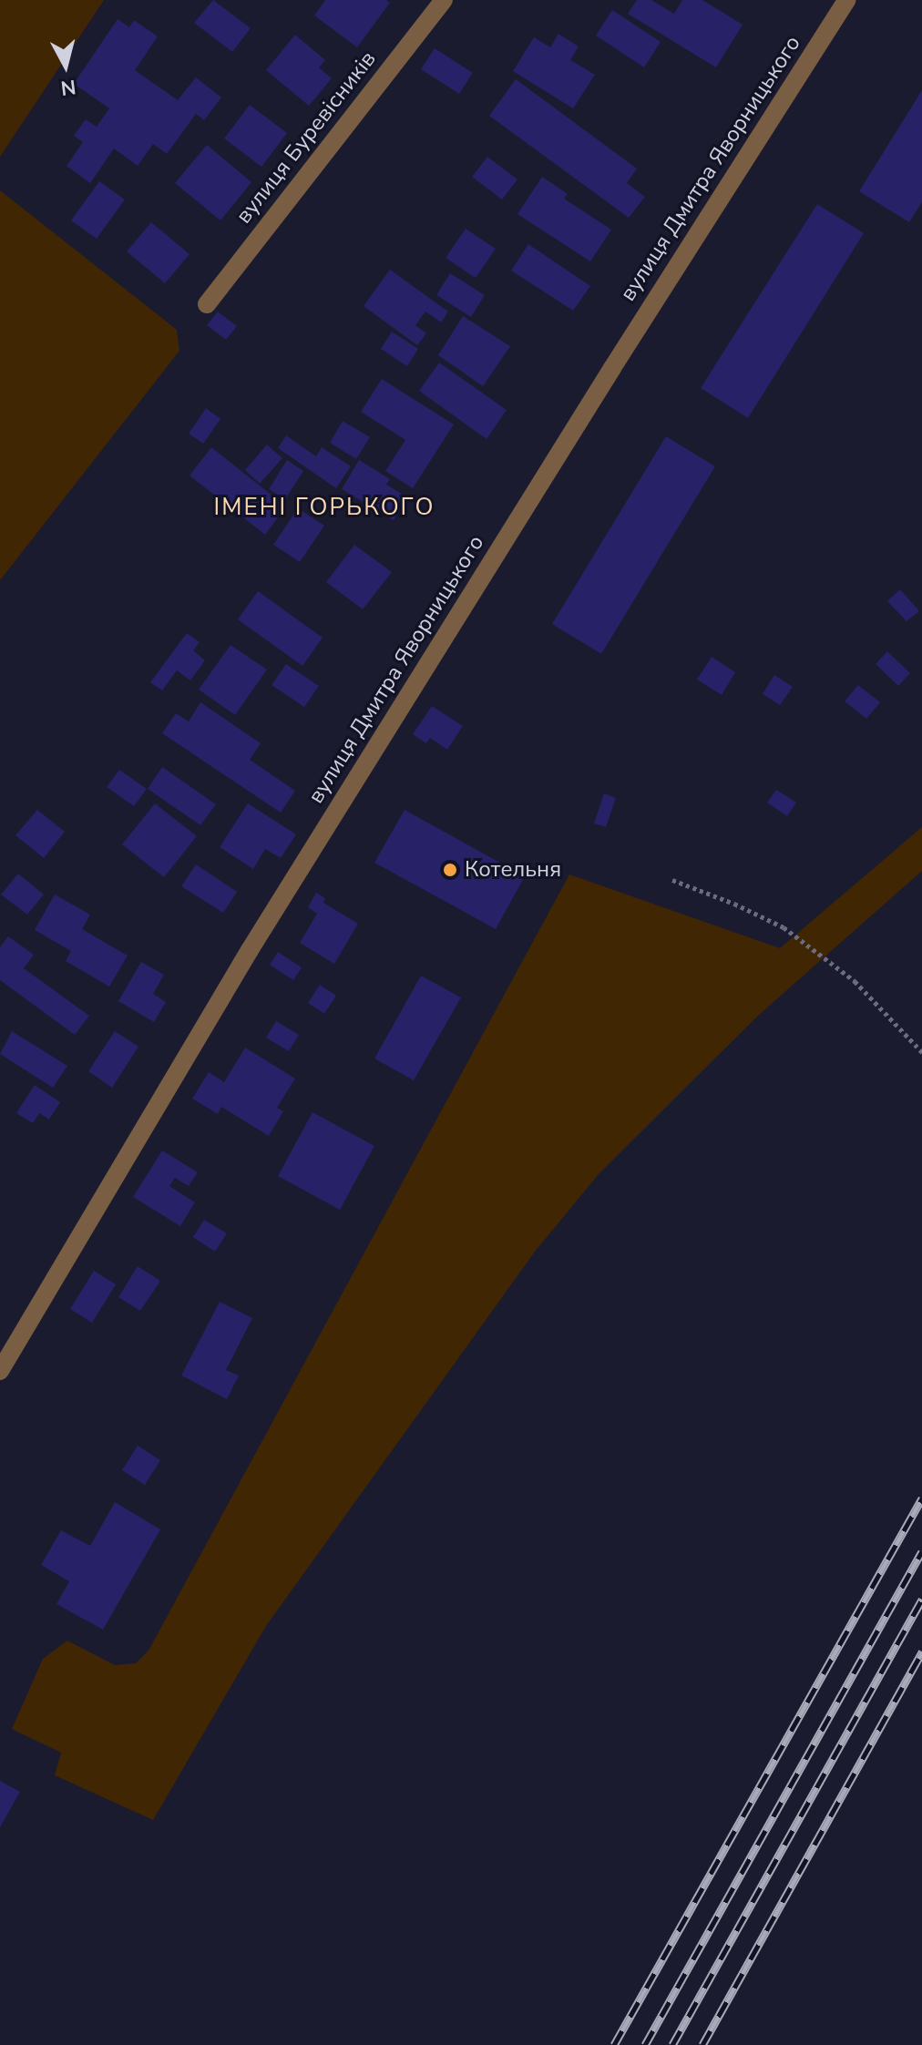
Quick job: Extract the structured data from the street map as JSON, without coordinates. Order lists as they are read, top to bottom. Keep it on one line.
{"streets":{"street":["вулиця Буревісників","вулиця Дмитра Яворницького"]},"districts":["ІМЕНІ ГОРЬКОГО"],"places":["Котельня"],"north":"bottom"}
